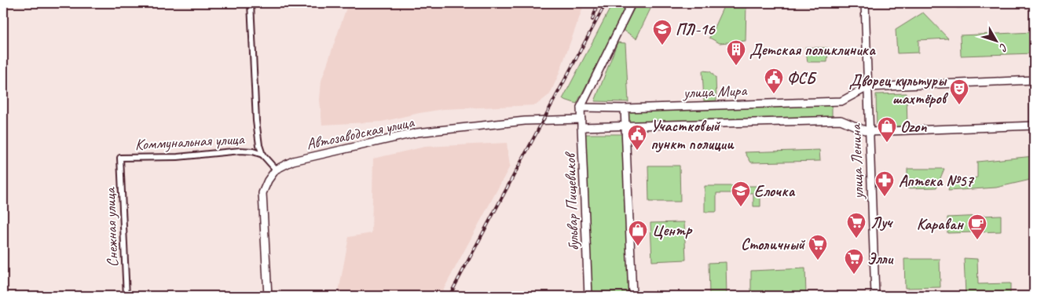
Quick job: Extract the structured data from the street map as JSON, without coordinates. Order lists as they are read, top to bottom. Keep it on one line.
{"streets":{"main road":["улица Мира","Автозаводская улица","улица Ленина","бульвар Пищевиков"],"street":["Коммунальная улица","Снежная улица"]},"crossings":[["улица Мира","улица Ленина"],["улица Мира","бульвар Пищевиков"],["Автозаводская улица","Коммунальная улица"],["Автозаводская улица","бульвар Пищевиков"],["Коммунальная улица","Снежная улица"]],"places":{"school or university":["ПЛ-16","Елочка"],"building":["Детская поликлиника"],"public building":["ФСБ","Участковый пункт полиции"],"theatre":["Дворец культуры шахтёров"],"shop":["Ozon","Центр"],"pharmacy":["Аптека №57"],"supermarket":["Луч","Столичный","Элли"],"cafe":["Караван"]},"north":"bottom right"}
